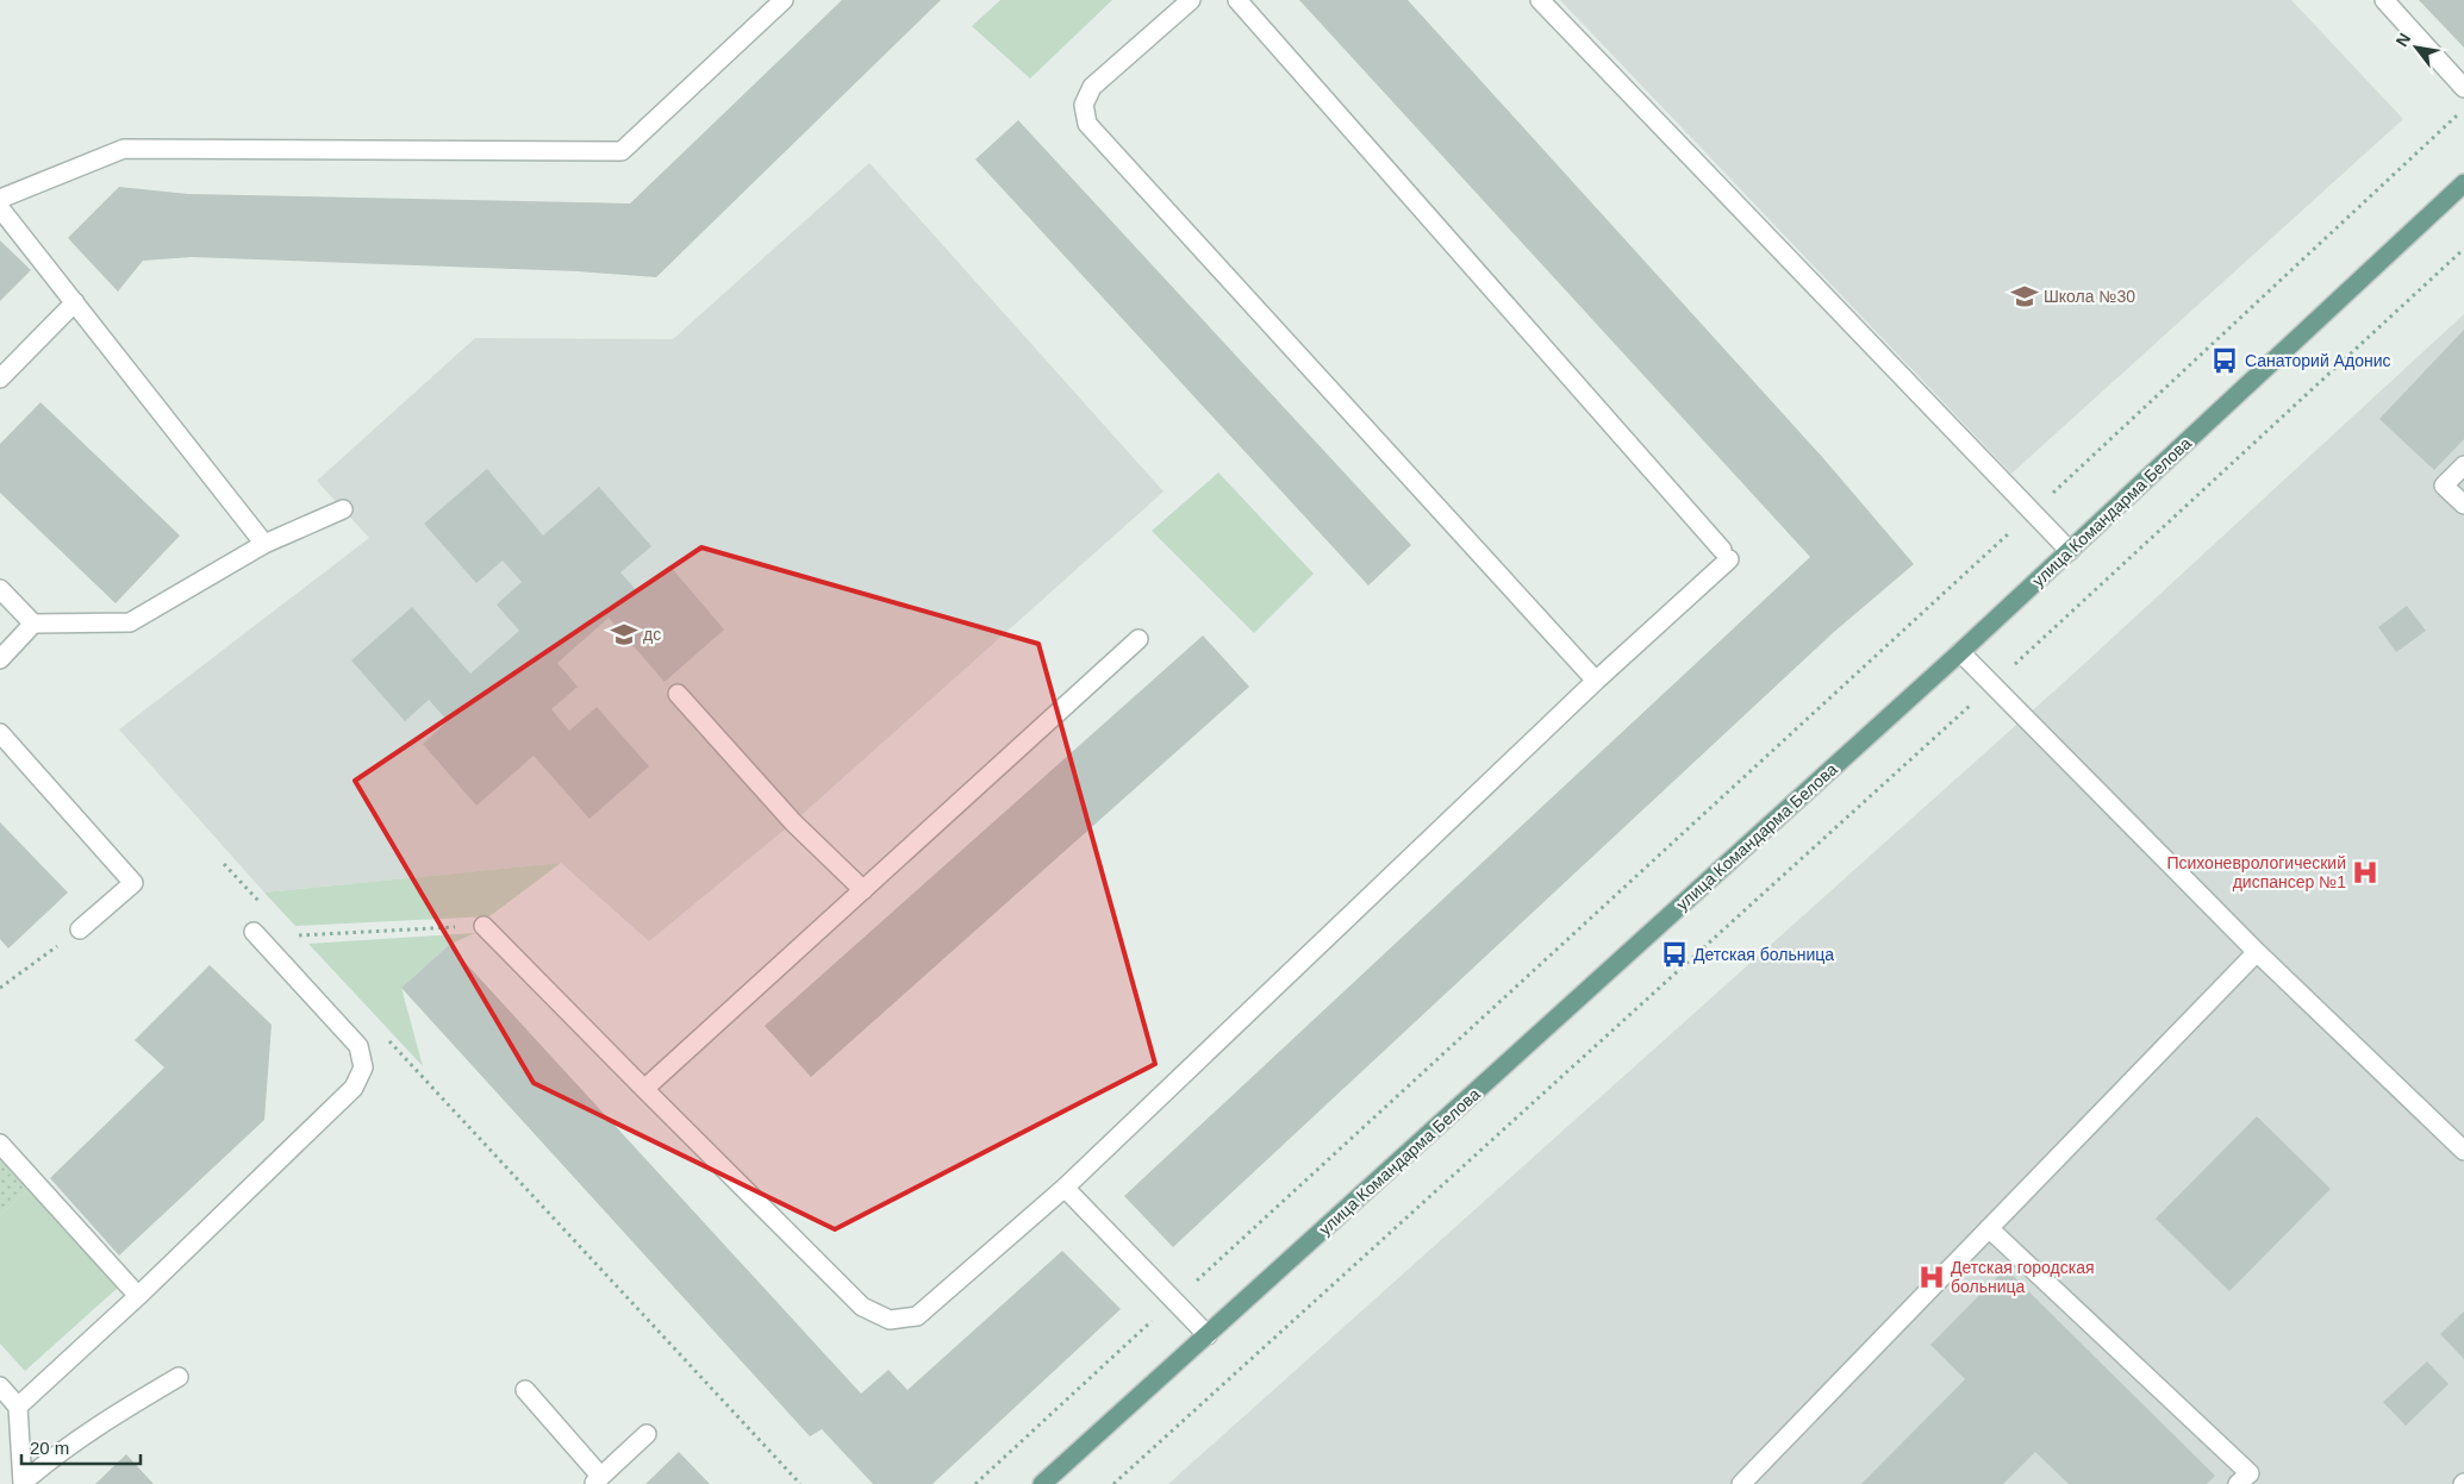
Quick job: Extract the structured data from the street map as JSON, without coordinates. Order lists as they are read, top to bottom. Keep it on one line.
{"streets":{"main road":["улица Командарма Белова"]},"places":{"school or university":["Школа №30","дс"],"bus stop":["Санаторий Адонис","Детская больница"],"hospital":["Психоневрологический диспансер №1","Детская городская больница"]},"scale_bar":"20 m","north":"top left"}
